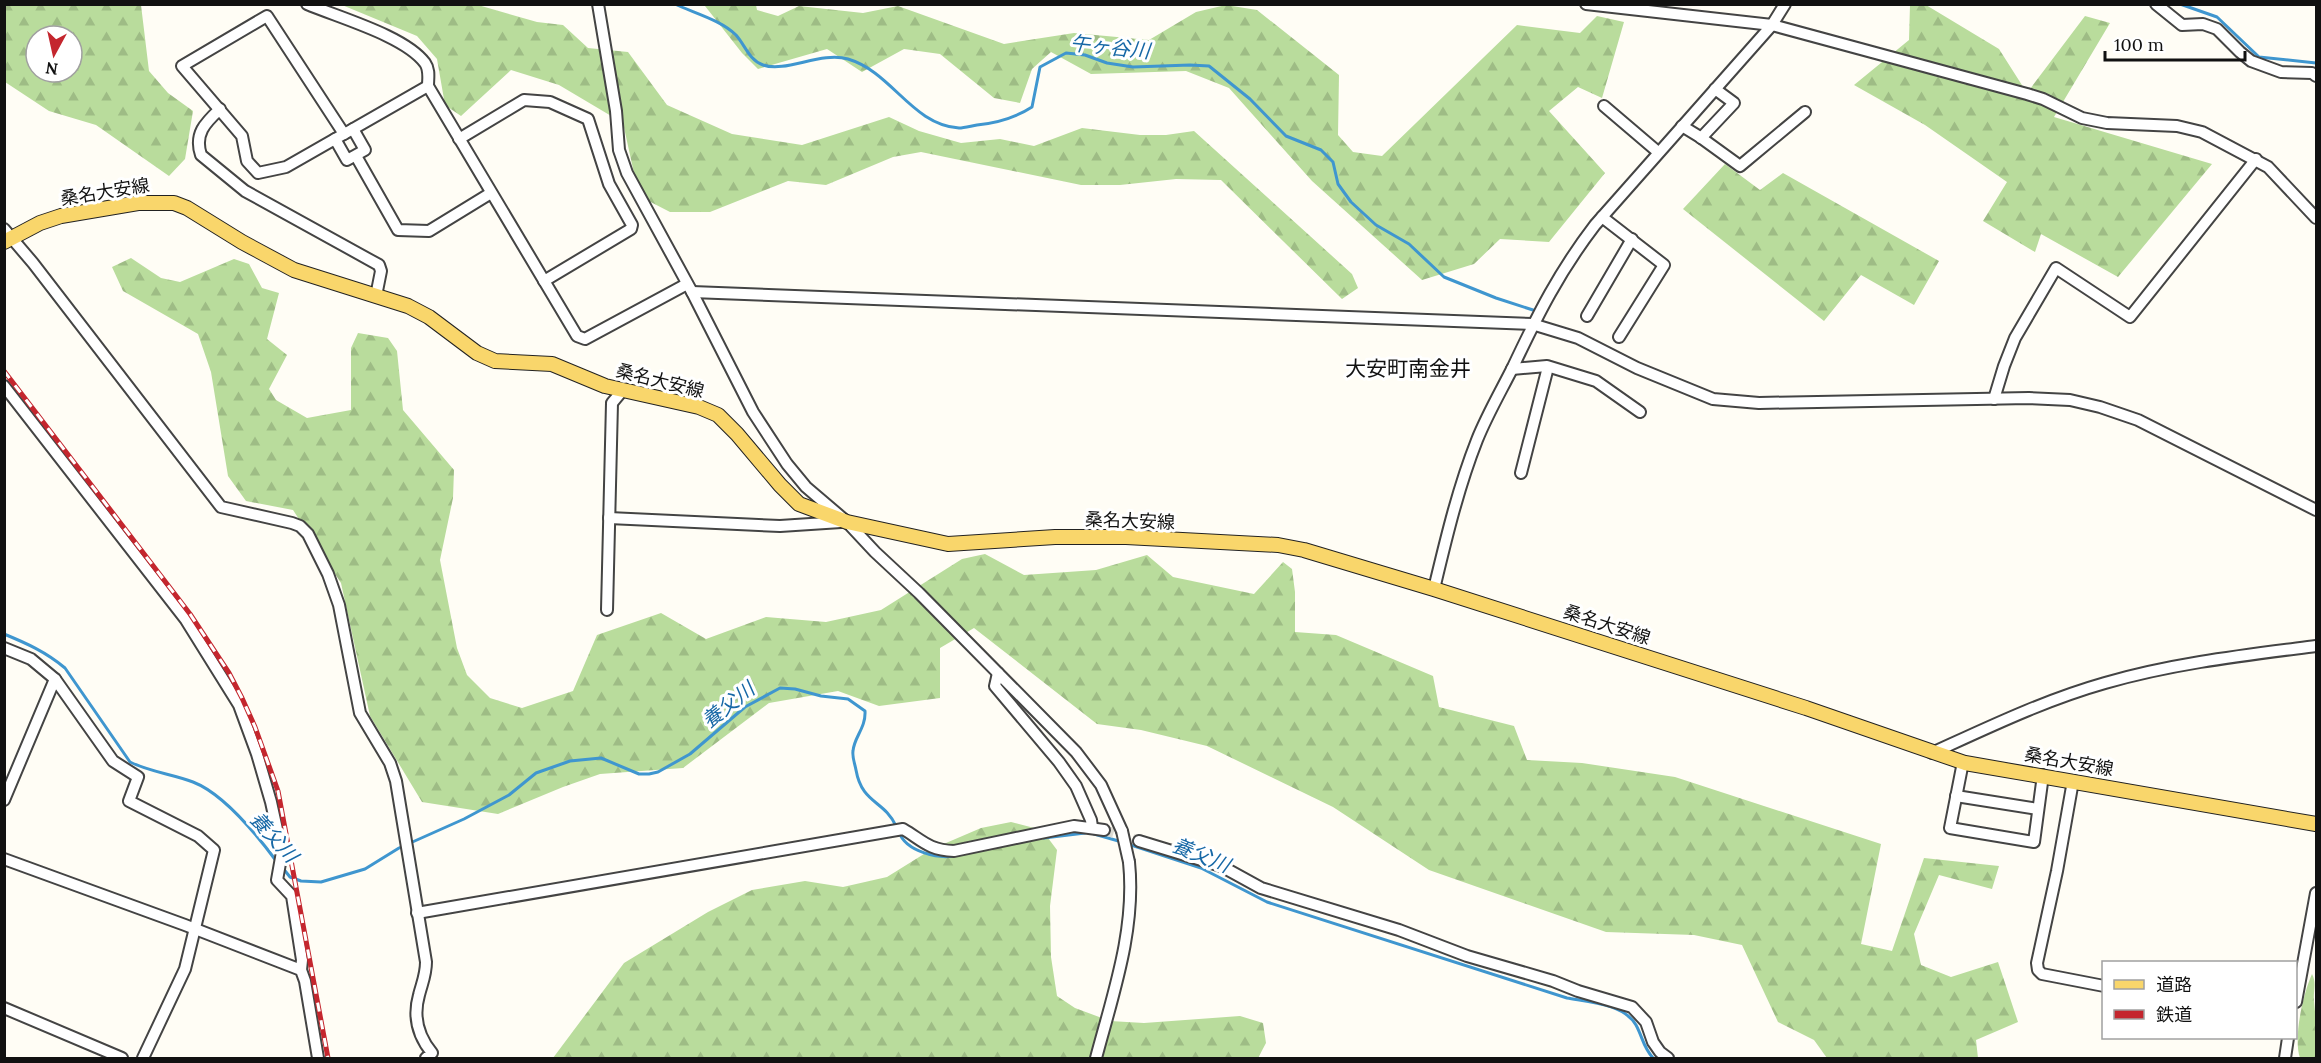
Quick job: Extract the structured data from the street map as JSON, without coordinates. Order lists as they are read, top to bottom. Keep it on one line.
{"streets":{"main road":["桑名大安線"]},"districts":["大安町南金井"],"water":["午ヶ谷川","養父川"],"legend":["道路","鉄道"],"scale_bar":"100 m","north":"bottom"}
